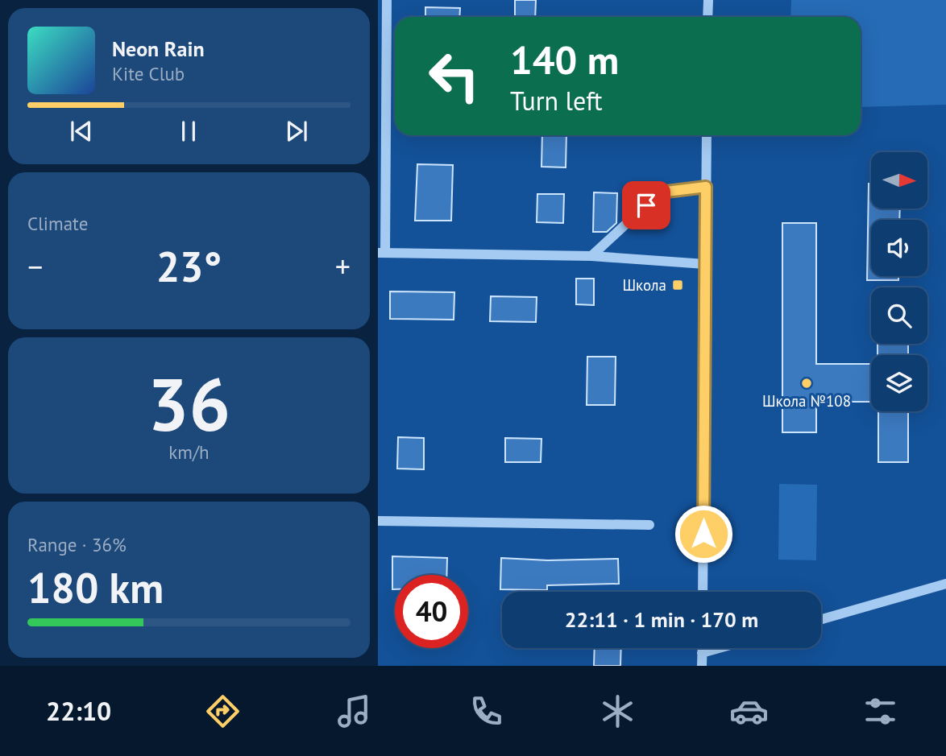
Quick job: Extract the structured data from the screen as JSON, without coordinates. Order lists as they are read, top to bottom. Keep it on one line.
{"places":{"transit":["Школа"],"other":["Школа №108"]},"north":"right","page":{"turn":["140 m","Turn left"],"song":["Neon Rain","Kite Club"],"tile":["Climate",["36","km/h"],["Range · 36%","180 km"]],"heat":["−","23°","+"],"limit":"40","trip":"22:11 · 1 min · 170 m","tabs":"22:10"}}
